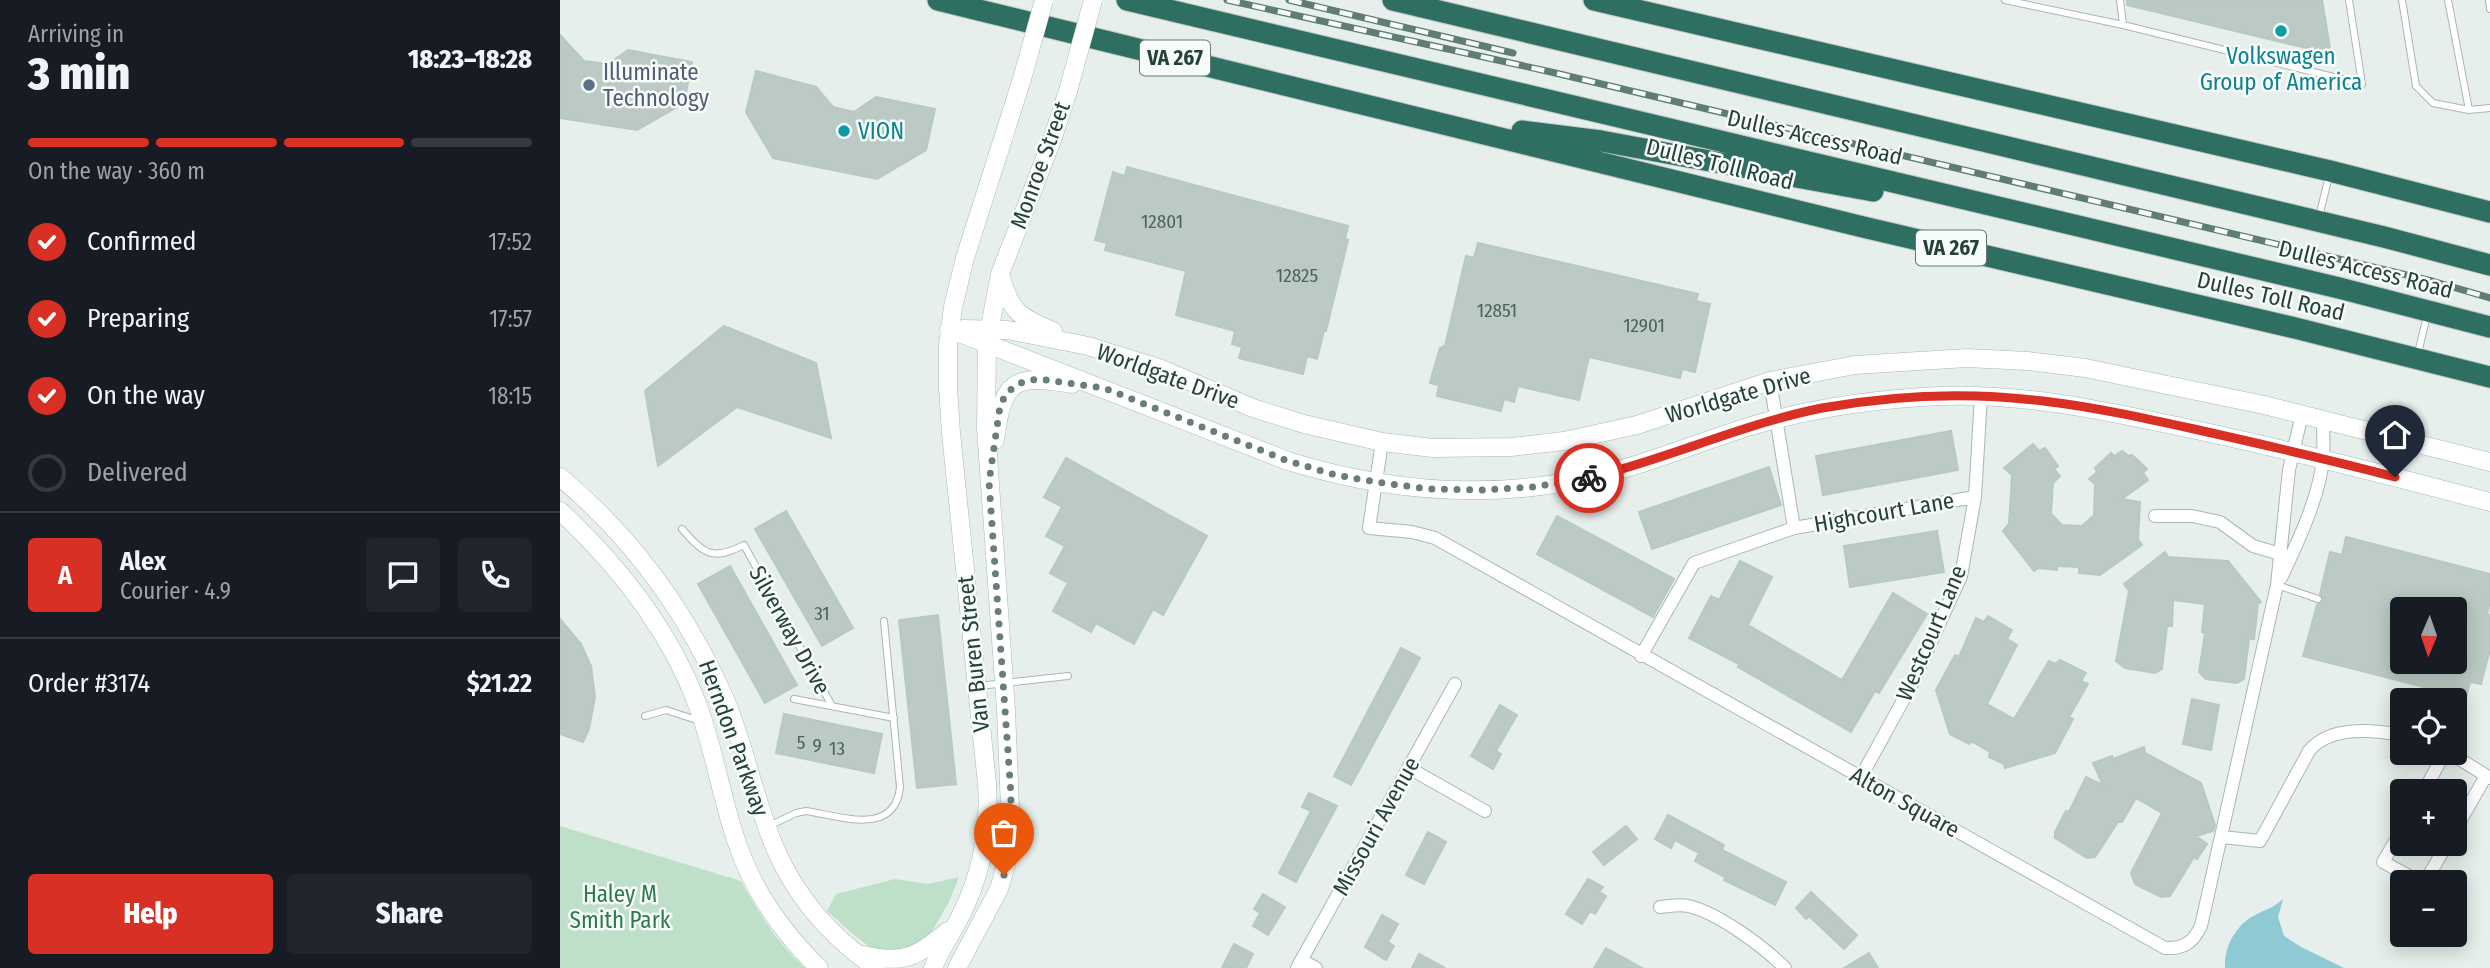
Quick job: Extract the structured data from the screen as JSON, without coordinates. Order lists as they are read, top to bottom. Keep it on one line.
{"streets":{"highway":["VA 267","Dulles Access Road","Dulles Toll Road"],"main road":["Monroe Street","Worldgate Drive","Van Buren Street","Herndon Parkway"],"street":["Highcourt Lane","Westcourt Lane","Alton Square","Missouri Avenue"],"lane":["Silverway Drive"]},"crossings":[["Monroe Street","Worldgate Drive"],["Monroe Street","Van Buren Street"],["Worldgate Drive","Highcourt Lane"],["Worldgate Drive","Westcourt Lane"],["Worldgate Drive","Van Buren Street"],["Worldgate Drive","Alton Square"],["Highcourt Lane","Westcourt Lane"],["Highcourt Lane","Alton Square"],["Westcourt Lane","Alton Square"]],"parks":["Haley M Smith Park"],"places":["Volkswagen Group of America","Illuminate Technology","VION"],"house_numbers":["12801","12825","12851","12901","31","5","9","13"],"north":"bottom","page":{"heading":["3 min","Arriving in","18:23–18:28"],"panel":["Alex","Courier · 4.9","Order #3174","$21.22"],"bar":"On the way · 360 m","list":[["Confirmed","17:52"],["Preparing","17:57"],["On the way","18:15"],"Delivered"],"round":"A","map_buttons":["+","−"],"buttons":["Help","Share"]}}
